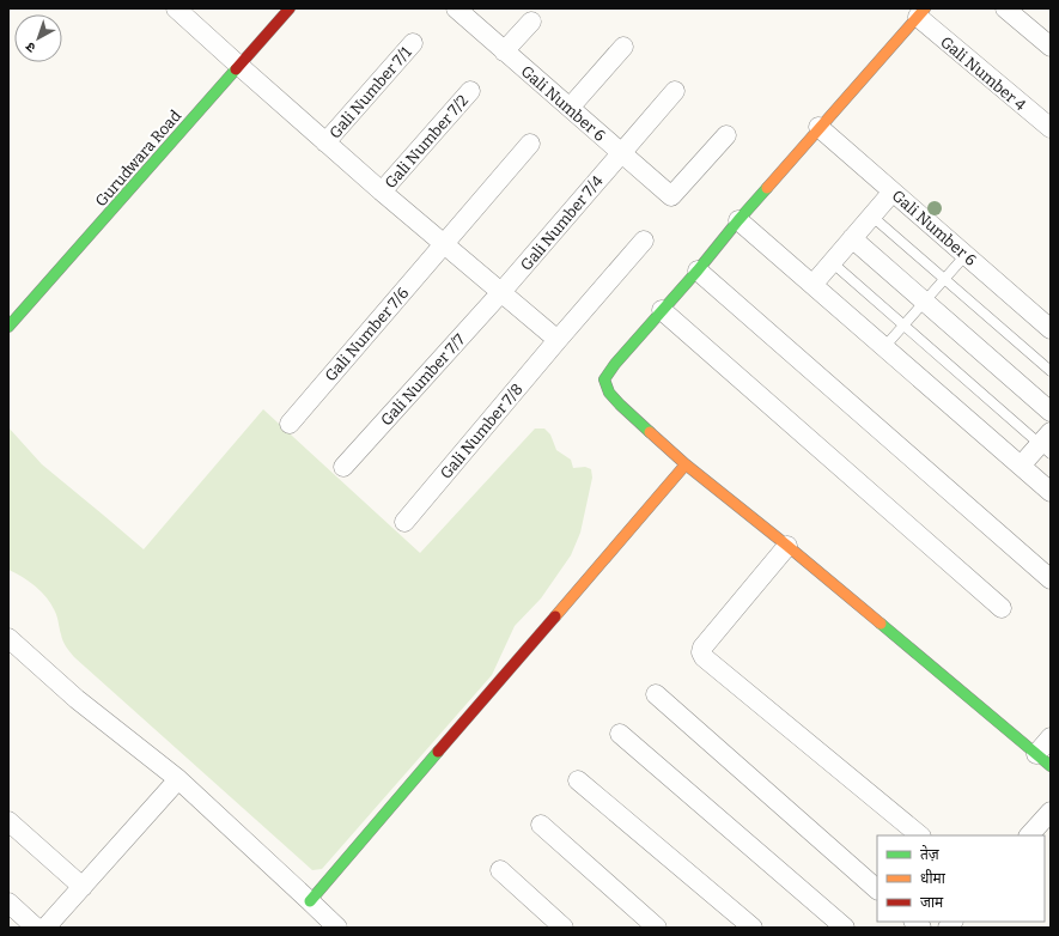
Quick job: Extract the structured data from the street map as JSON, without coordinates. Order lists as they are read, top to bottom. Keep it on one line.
{"streets":{"street":["Gali Number 4","Gali Number 7/1","Gali Number 6","Gali Number 7/2","Gurudwara Road","Gali Number 7/4","Gali Number 7/6","Gali Number 7/7","Gali Number 7/8"]},"crossings":[["Gali Number 6","Gali Number 7/4"],["Gali Number 7/4","Gali Number 7/7"]],"legend":["तेज़","धीमा","जाम"],"north":"bottom left"}
